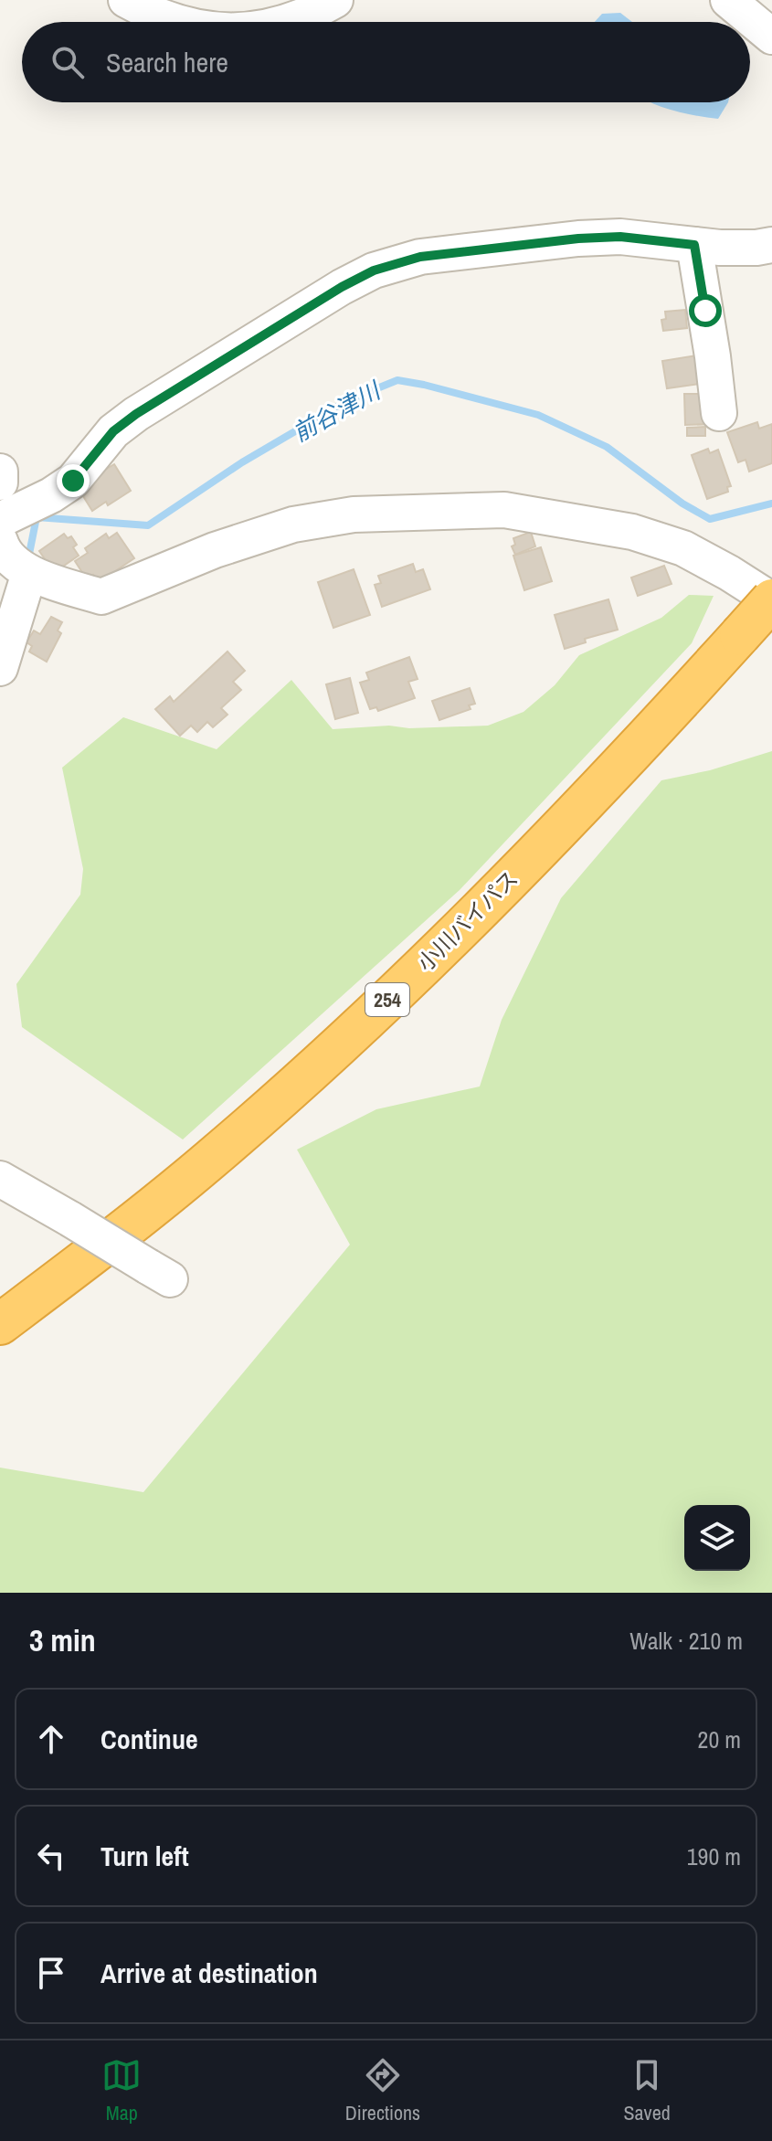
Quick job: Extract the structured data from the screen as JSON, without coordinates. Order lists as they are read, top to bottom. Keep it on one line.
{"streets":{"highway":["小川バイパス","254"]},"water":["前谷津川"],"page":{"search":"Search here","heading":["3 min","Walk · 210 m"],"list":[["Continue","20 m"],["Turn left","190 m"],"Arrive at destination"],"nav":["Map","Directions","Saved"]}}
